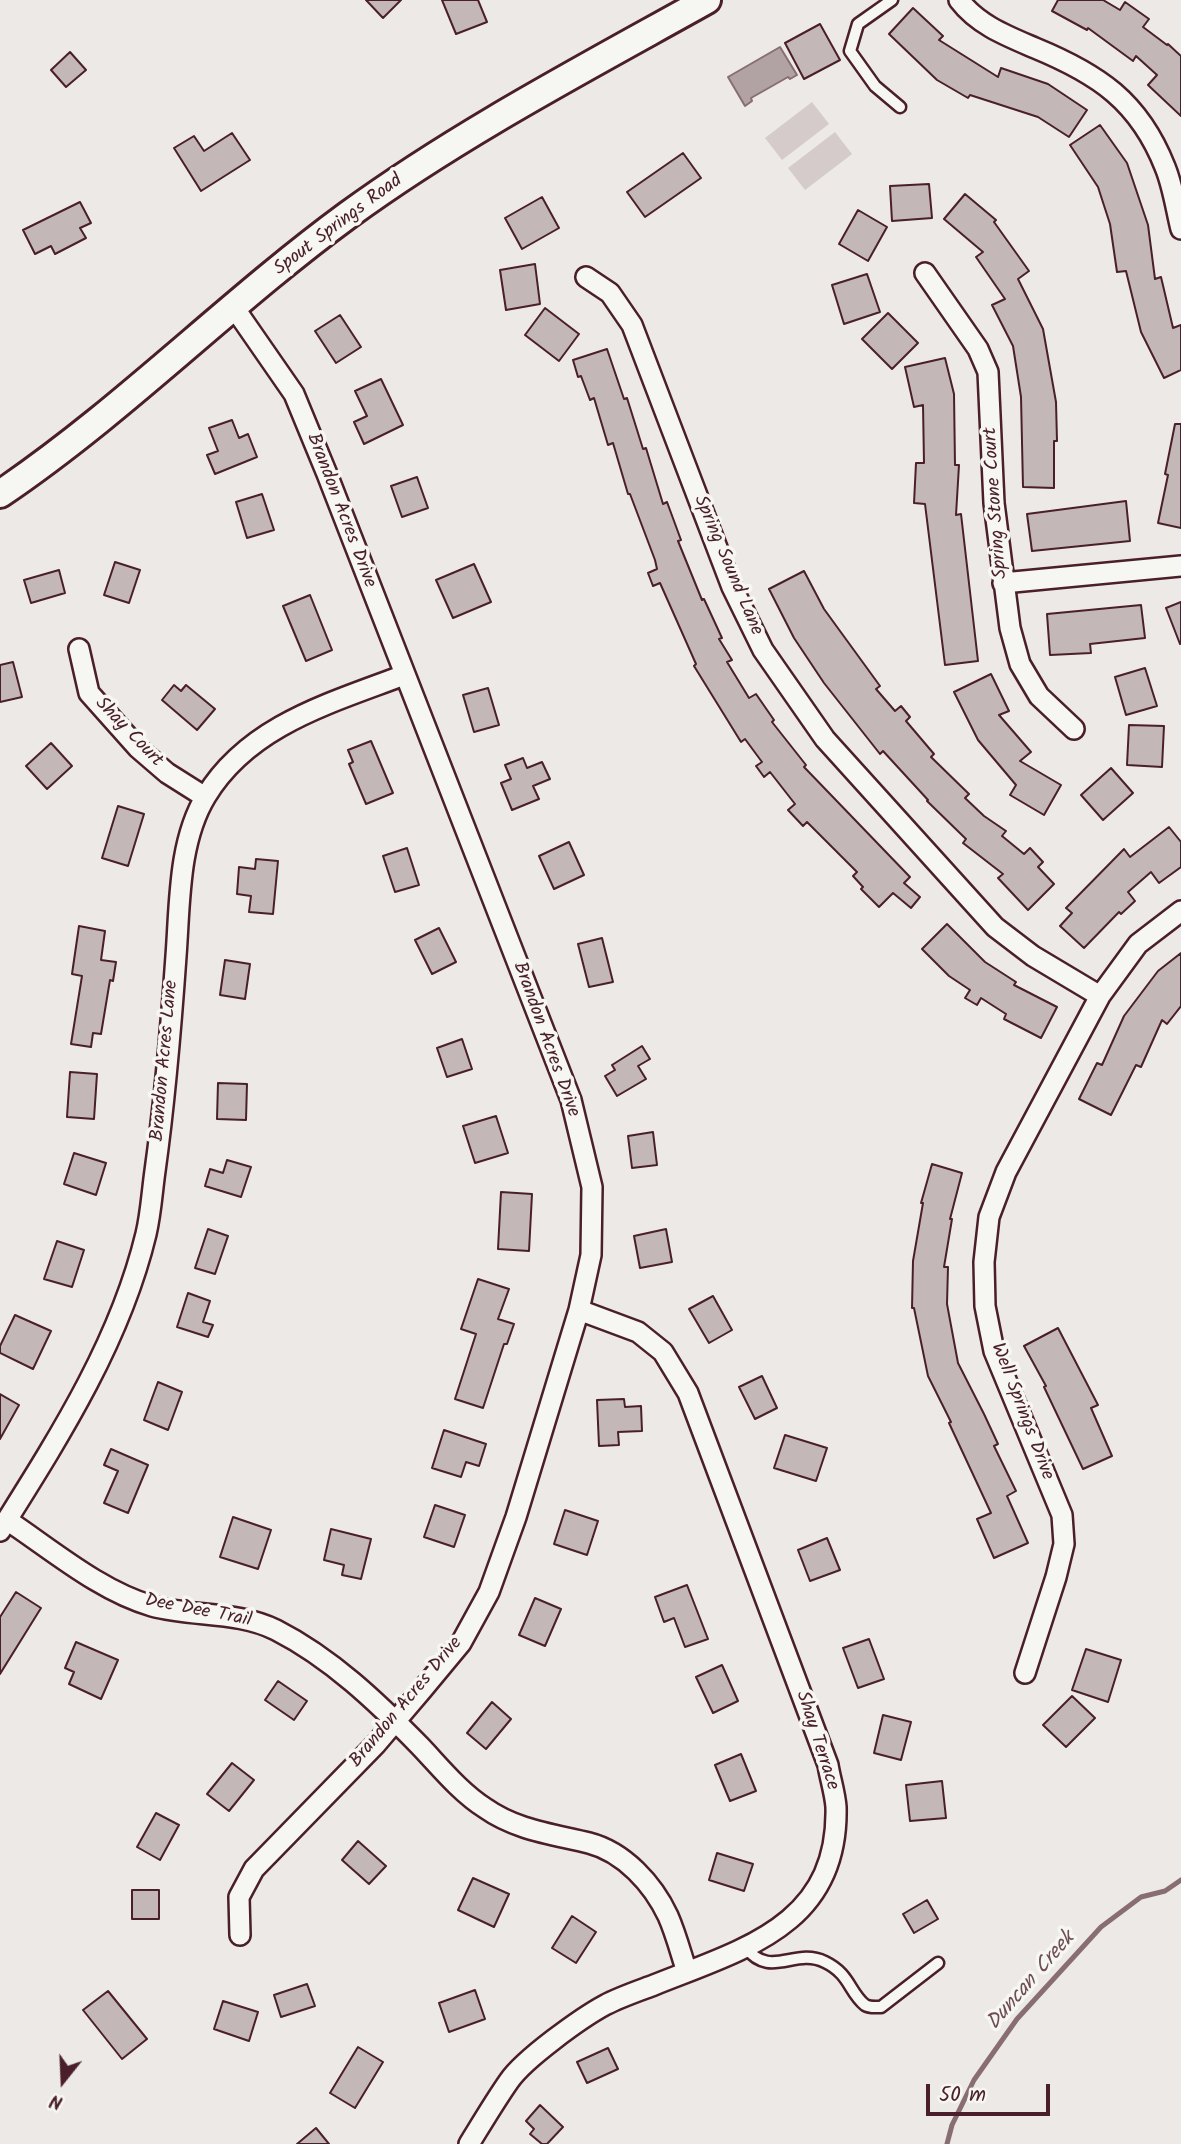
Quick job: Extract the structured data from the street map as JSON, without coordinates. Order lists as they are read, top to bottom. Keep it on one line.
{"streets":{"street":["Spout Springs Road","Spring Stone Court","Brandon Acres Drive","Spring Sound Lane","Shay Court","Brandon Acres Lane","Well Springs Drive","Dee Dee Trail","Shay Terrace"]},"crossings":[["Spout Springs Road","Brandon Acres Drive"],["Brandon Acres Drive","Brandon Acres Lane"],["Brandon Acres Drive","Dee Dee Trail"],["Brandon Acres Drive","Shay Terrace"],["Spring Sound Lane","Well Springs Drive"],["Shay Court","Brandon Acres Lane"],["Brandon Acres Lane","Dee Dee Trail"],["Dee Dee Trail","Shay Terrace"]],"water":["Duncan Creek"],"scale_bar":"50 m","north":"bottom"}
